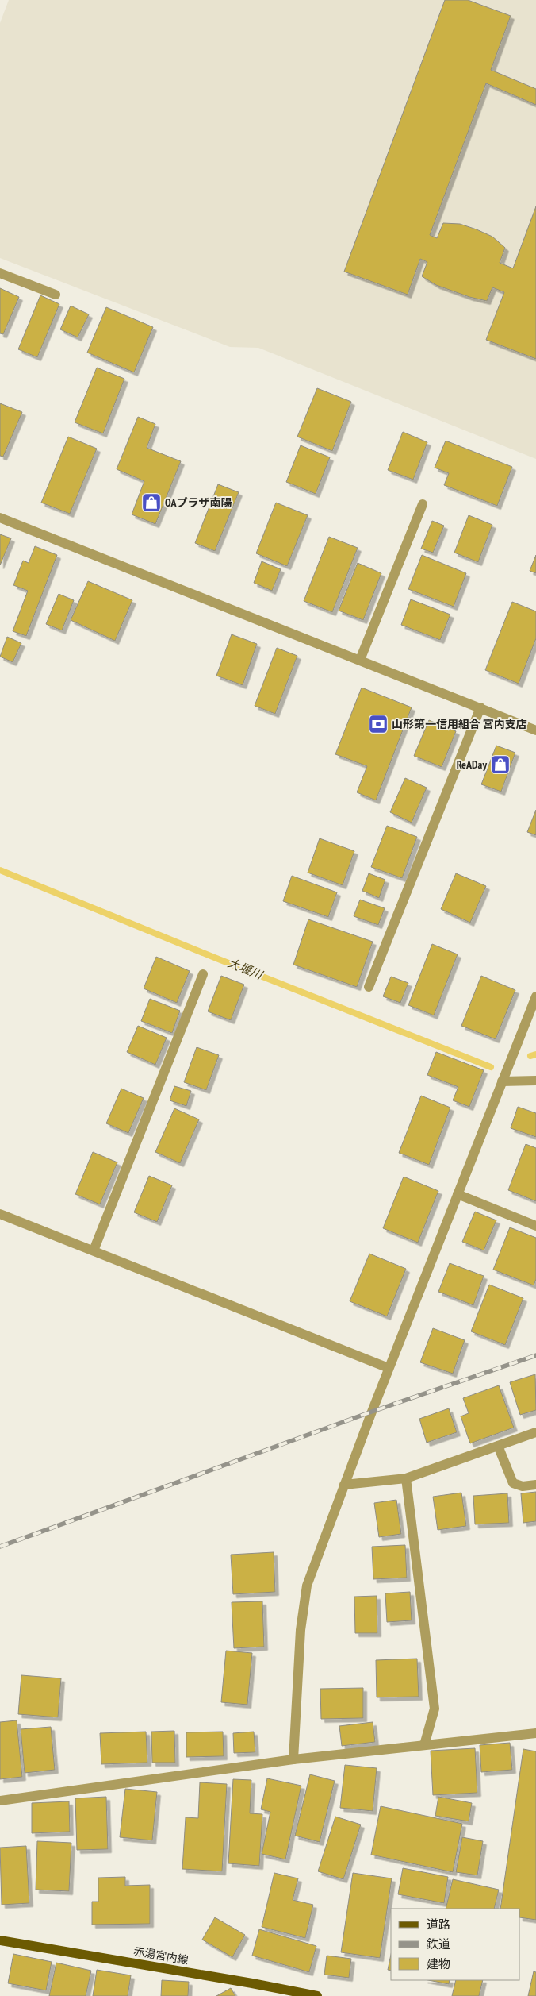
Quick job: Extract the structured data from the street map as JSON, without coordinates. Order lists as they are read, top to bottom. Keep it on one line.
{"streets":{"main road":["赤湯宮内線"]},"water":["大堰川"],"places":{"shop":["OAプラザ南陽","ReADay"],"bank":["山形第一信用組合 宮内支店"]},"legend":["道路","鉄道","建物"]}
